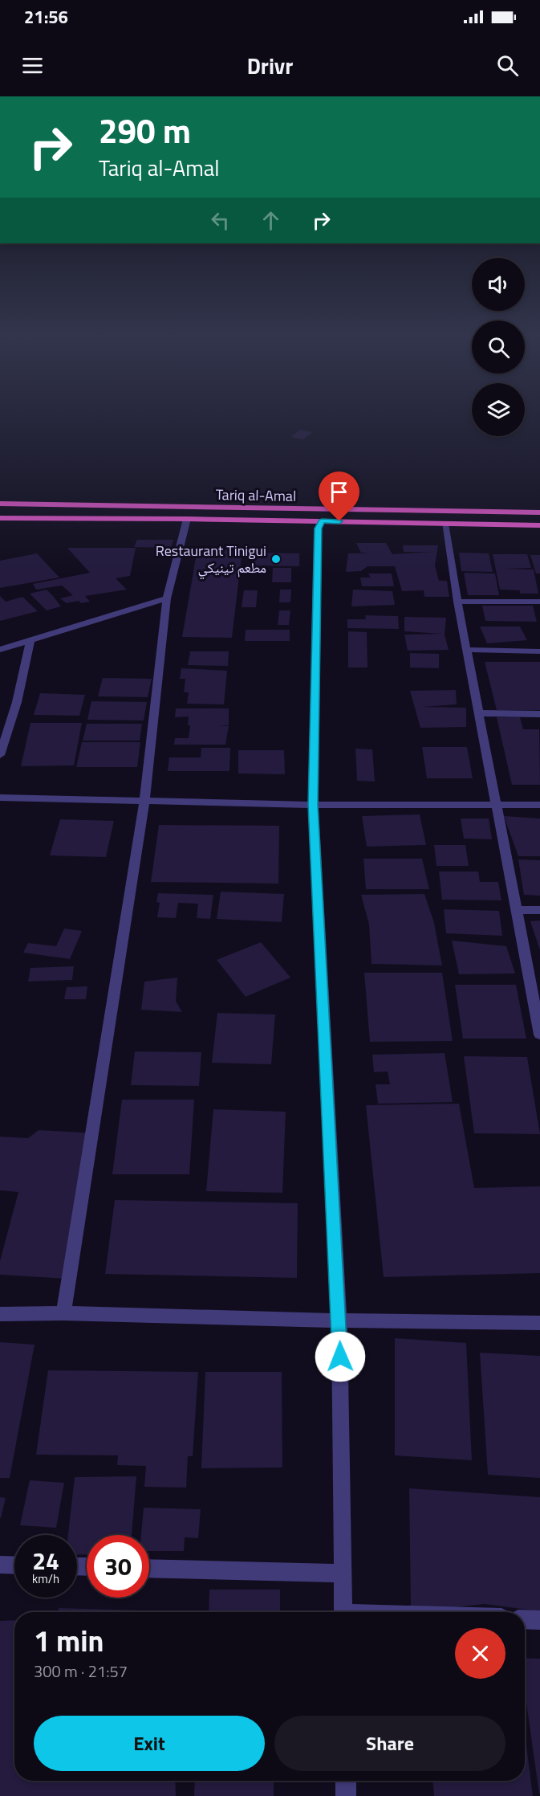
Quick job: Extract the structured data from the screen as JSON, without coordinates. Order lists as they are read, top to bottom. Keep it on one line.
{"streets":{"highway":["Tariq al-Amal"]},"places":["Restaurant Tinigui مطعم تينيكي"],"page":{"status":"21:56","header":"Drivr","turn":["290 m","Tariq al-Amal"],"speed":"24 km/h","limit":"30","heading":["1 min","300 m · 21:57"],"buttons":["Exit","Share"]}}
